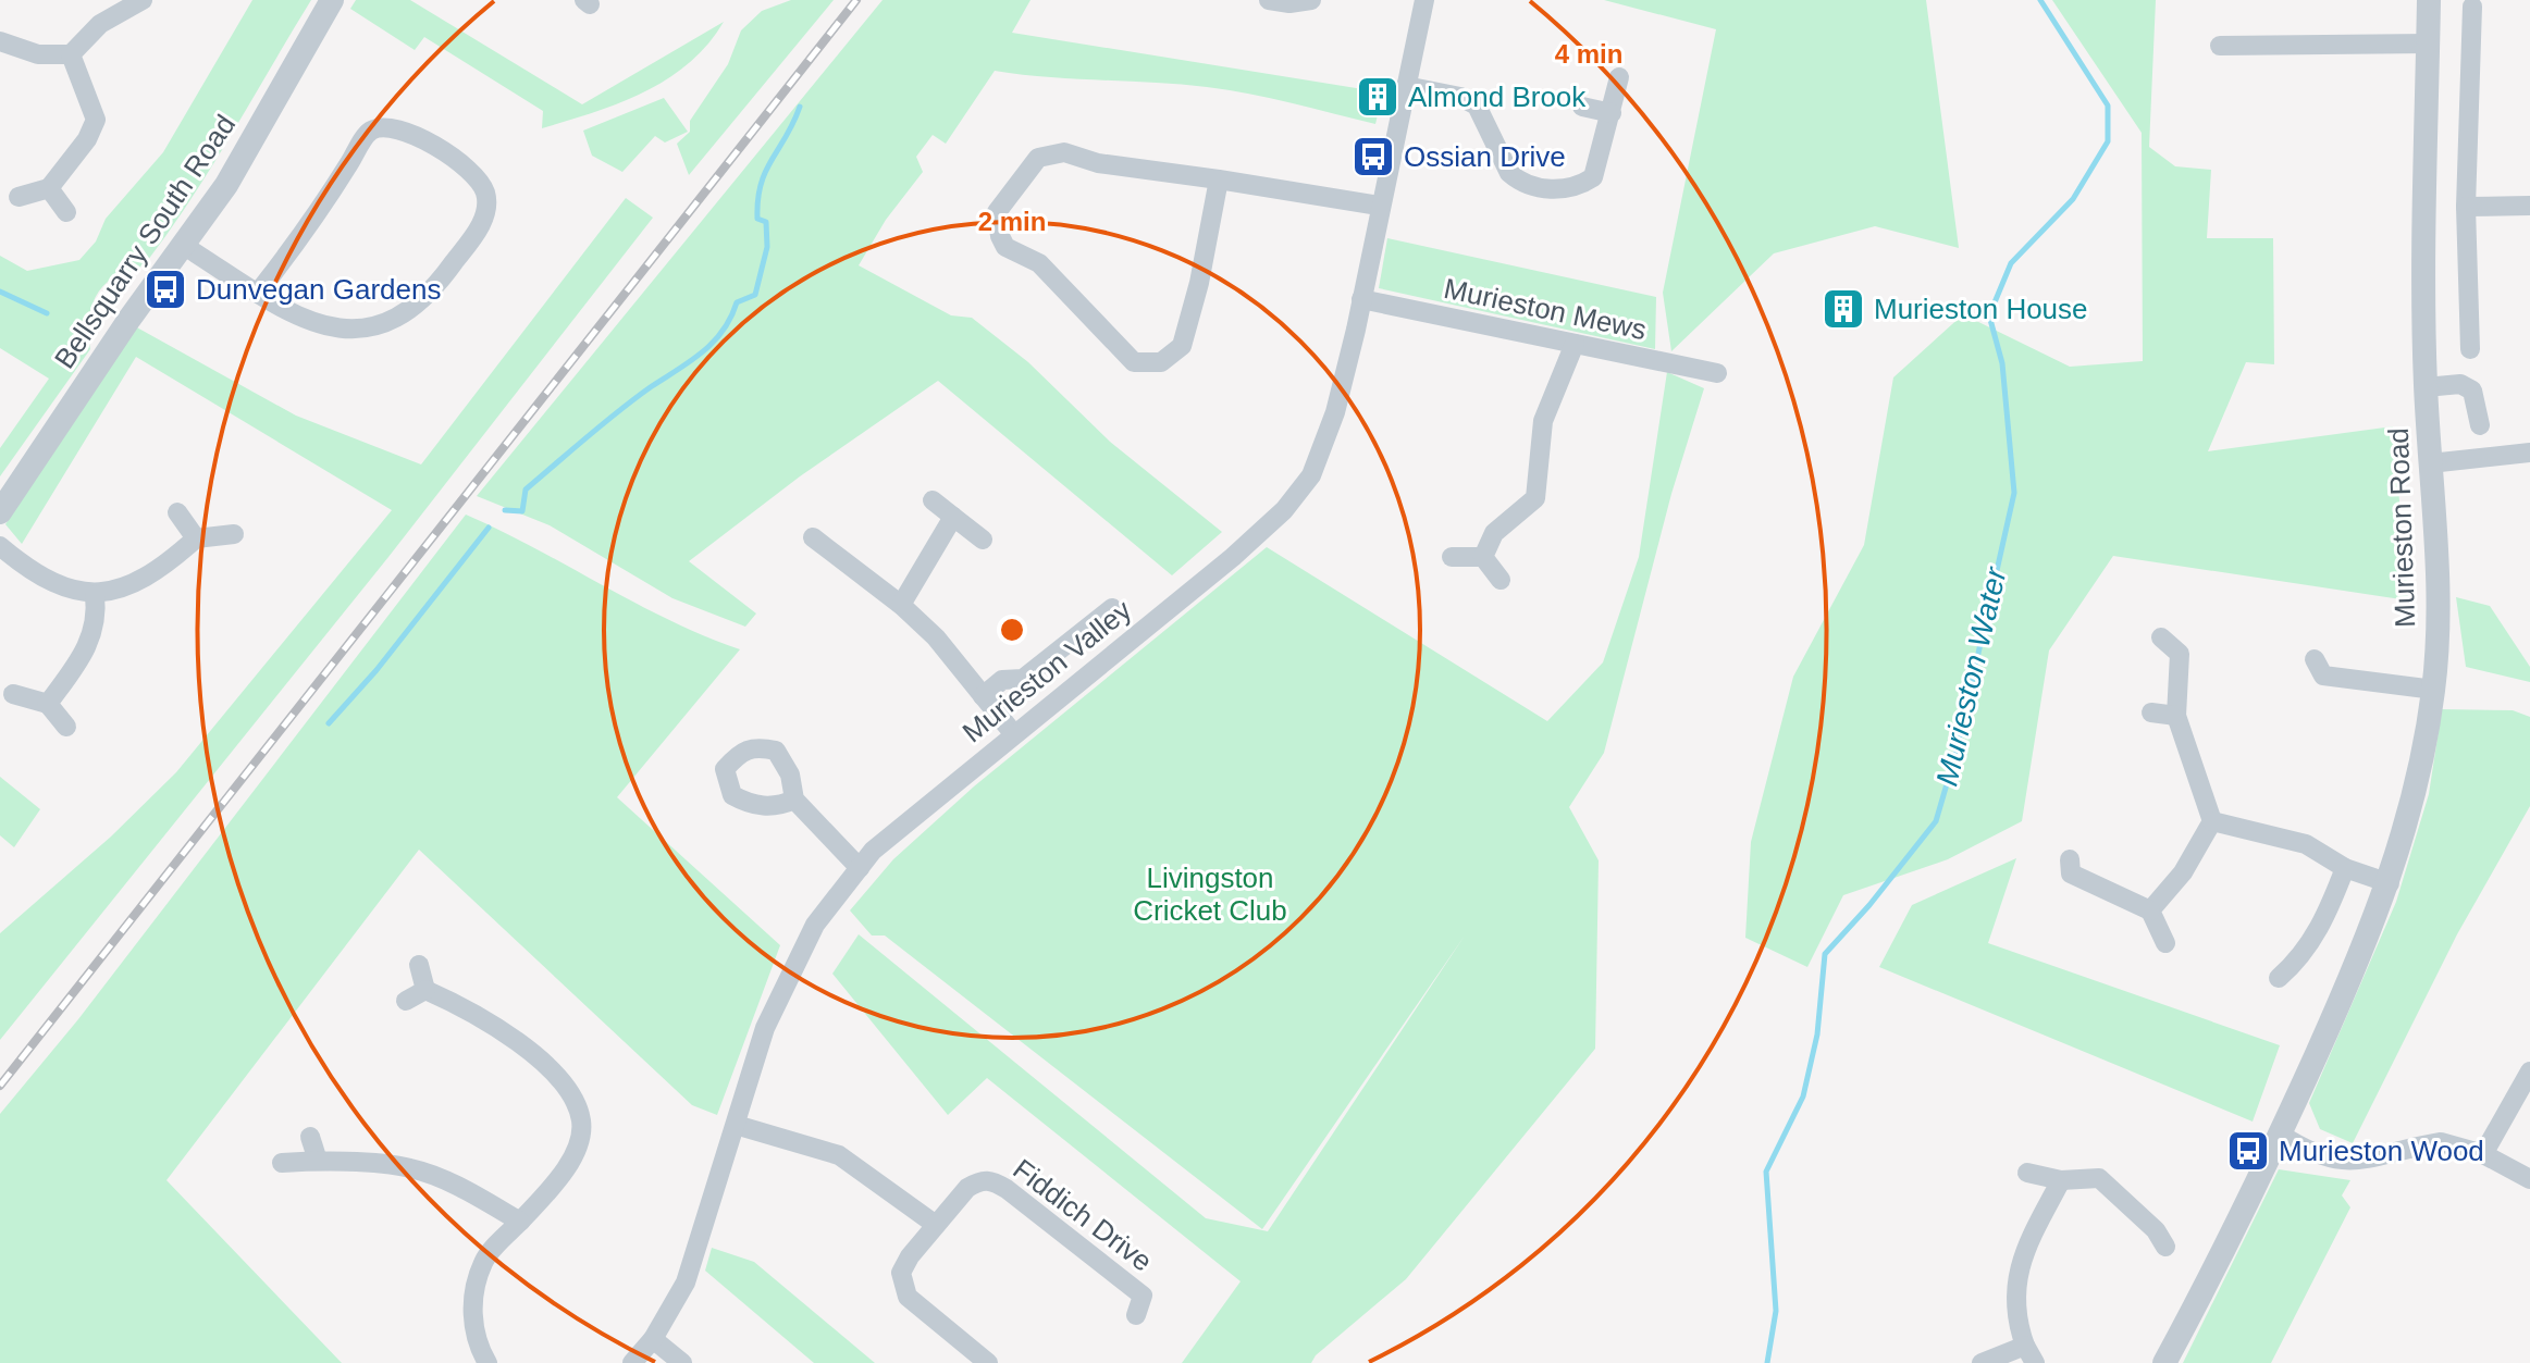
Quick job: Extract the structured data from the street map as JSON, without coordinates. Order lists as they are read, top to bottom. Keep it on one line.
{"streets":{"street":["Bellsquarry South Road","Murieston Mews","Murieston Road","Murieston Valley","Fiddich Drive"]},"crossings":[["Murieston Mews","Murieston Valley"]],"water":["Murieston Water"],"parks":["Livingston Cricket Club"],"places":{"building":["Almond Brook","Murieston House"],"bus stop":["Ossian Drive","Dunvegan Gardens","Murieston Wood"]},"rings":["4 min","2 min"]}
